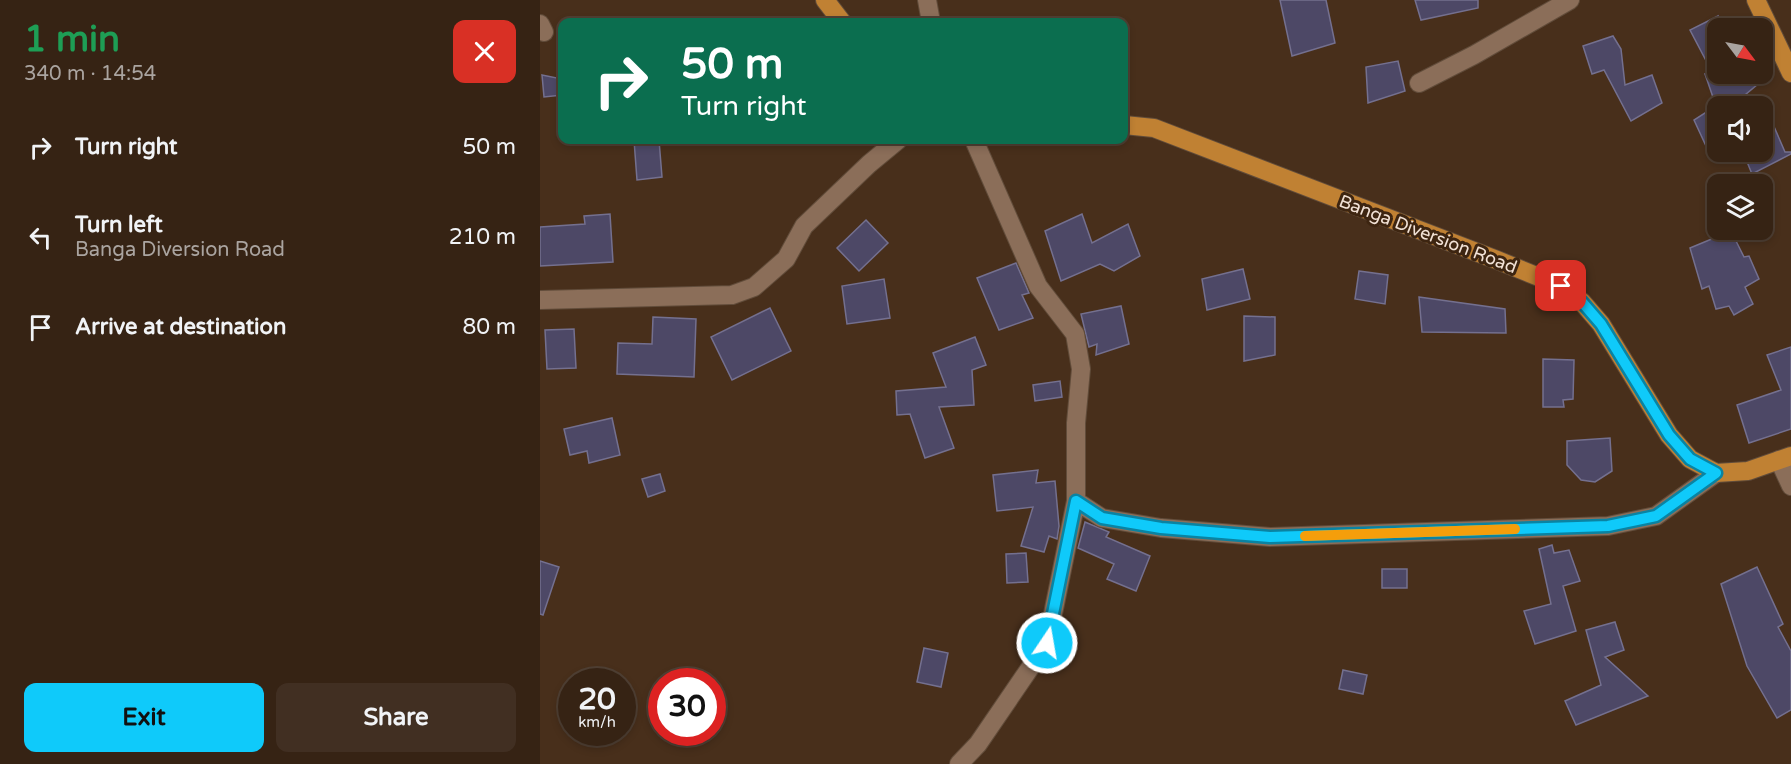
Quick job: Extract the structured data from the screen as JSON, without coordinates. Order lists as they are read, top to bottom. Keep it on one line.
{"streets":{"main road":["Banga Diversion Road"]},"north":"bottom right","page":{"heading":["1 min","340 m · 14:54"],"turn":["50 m","Turn right"],"list":[{"name":"Turn right","value":"50 m"},{"name":"Turn left","note":"Banga Diversion Road","value":"210 m"},{"name":"Arrive at destination","value":"80 m"}],"speed":"20 km/h","limit":"30","buttons":["Exit","Share"]}}
